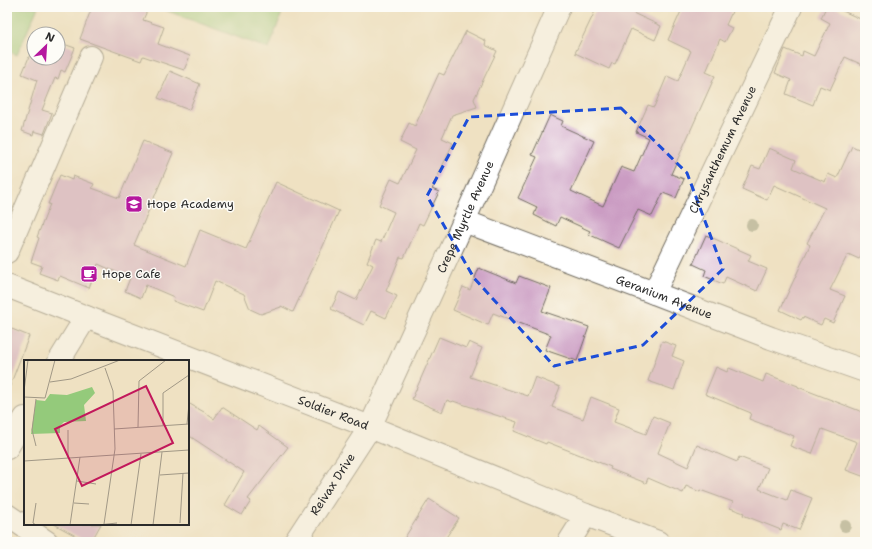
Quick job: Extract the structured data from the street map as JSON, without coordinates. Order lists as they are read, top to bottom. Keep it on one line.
{"streets":{"street":["Chrysanthemum Avenue","Crepe Myrtle Avenue","Geranium Avenue","Soldier Road","Reivax Drive"]},"crossings":[["Chrysanthemum Avenue","Geranium Avenue"],["Crepe Myrtle Avenue","Geranium Avenue"],["Crepe Myrtle Avenue","Soldier Road"],["Crepe Myrtle Avenue","Reivax Drive"],["Soldier Road","Reivax Drive"]],"places":{"school or university":["Hope Academy"],"cafe":["Hope Cafe"]},"north":"top right"}
